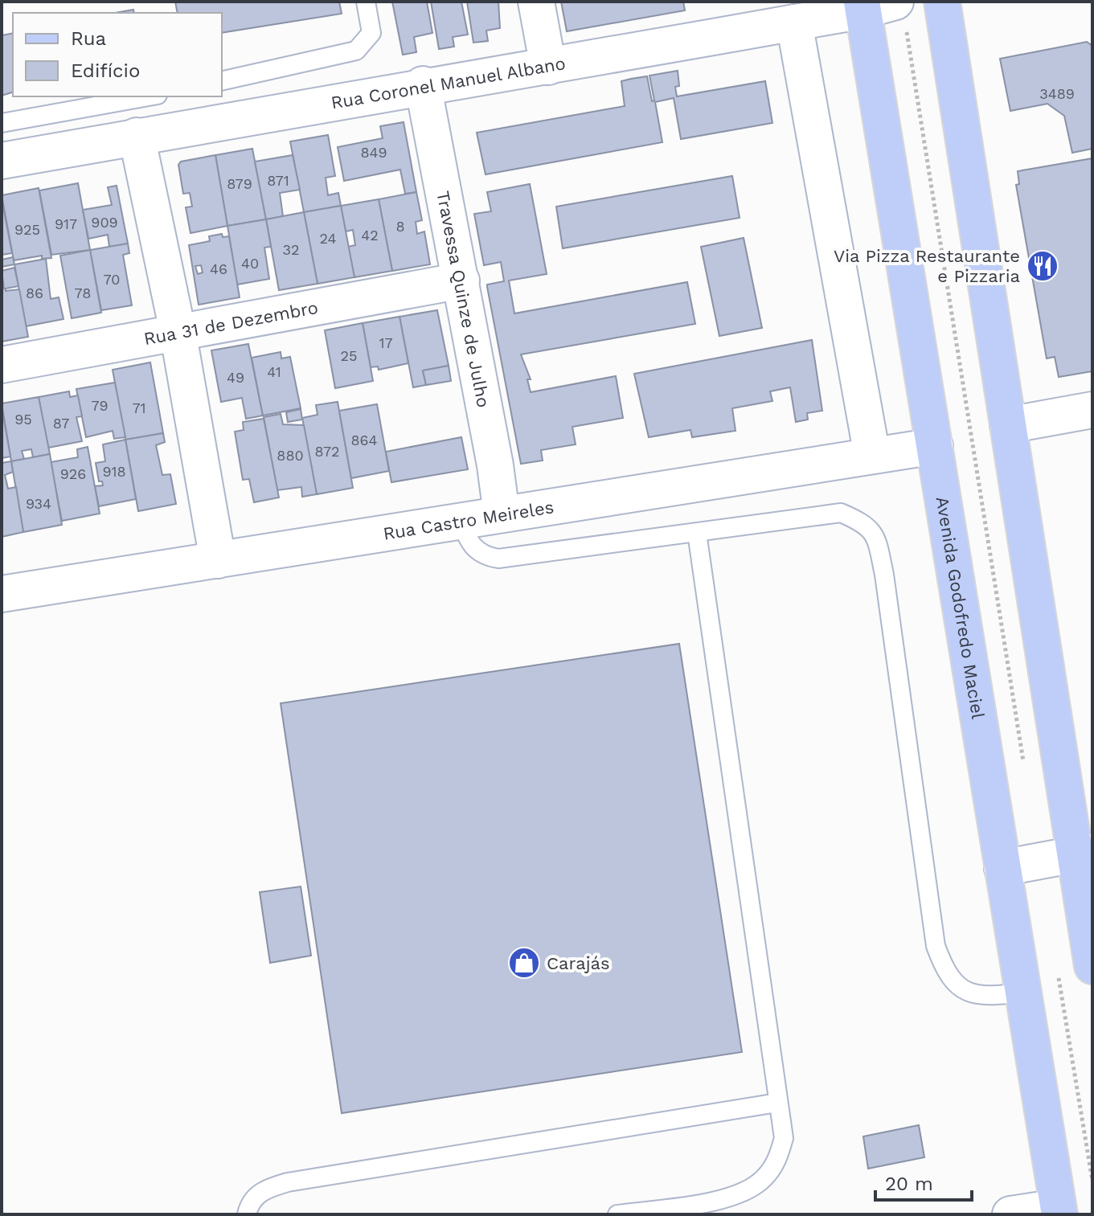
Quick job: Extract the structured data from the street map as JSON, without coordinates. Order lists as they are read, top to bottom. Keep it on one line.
{"streets":{"main road":["Avenida Godofredo Maciel"],"street":["Rua Coronel Manuel Albano","Travessa Quinze de Julho","Rua 31 de Dezembro","Rua Castro Meireles"]},"crossings":[["Rua Coronel Manuel Albano","Travessa Quinze de Julho"],["Rua Coronel Manuel Albano","Avenida Godofredo Maciel"],["Travessa Quinze de Julho","Rua 31 de Dezembro"],["Travessa Quinze de Julho","Rua Castro Meireles"],["Rua Castro Meireles","Avenida Godofredo Maciel"]],"places":{"restaurant":["Via Pizza Restaurante e Pizzaria"],"shop":["Carajás"]},"house_numbers":["3489","849","871","879","909","917","8","925","42","24","32","40","46","70","86","78","17","25","41","49","79","71","95","87","864","872","880","918","926","934"],"legend":["Rua","Edifício"],"scale_bar":"20 m"}
